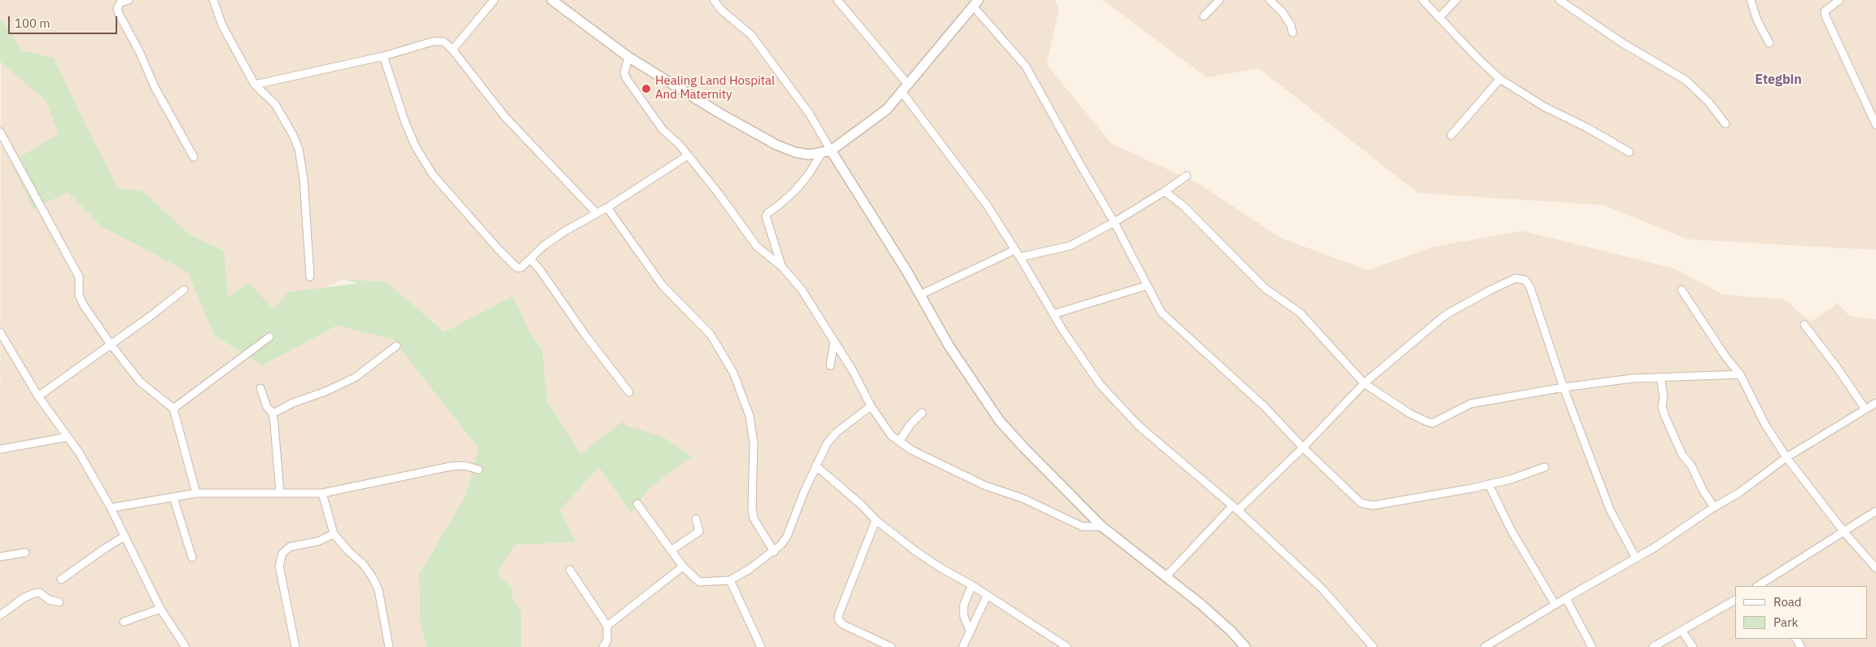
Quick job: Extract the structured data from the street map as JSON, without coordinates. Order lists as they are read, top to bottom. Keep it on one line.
{"districts":["Etegbin"],"places":["Healing Land Hospital And Maternity"],"legend":["Road","Park"],"scale_bar":"100 m"}
